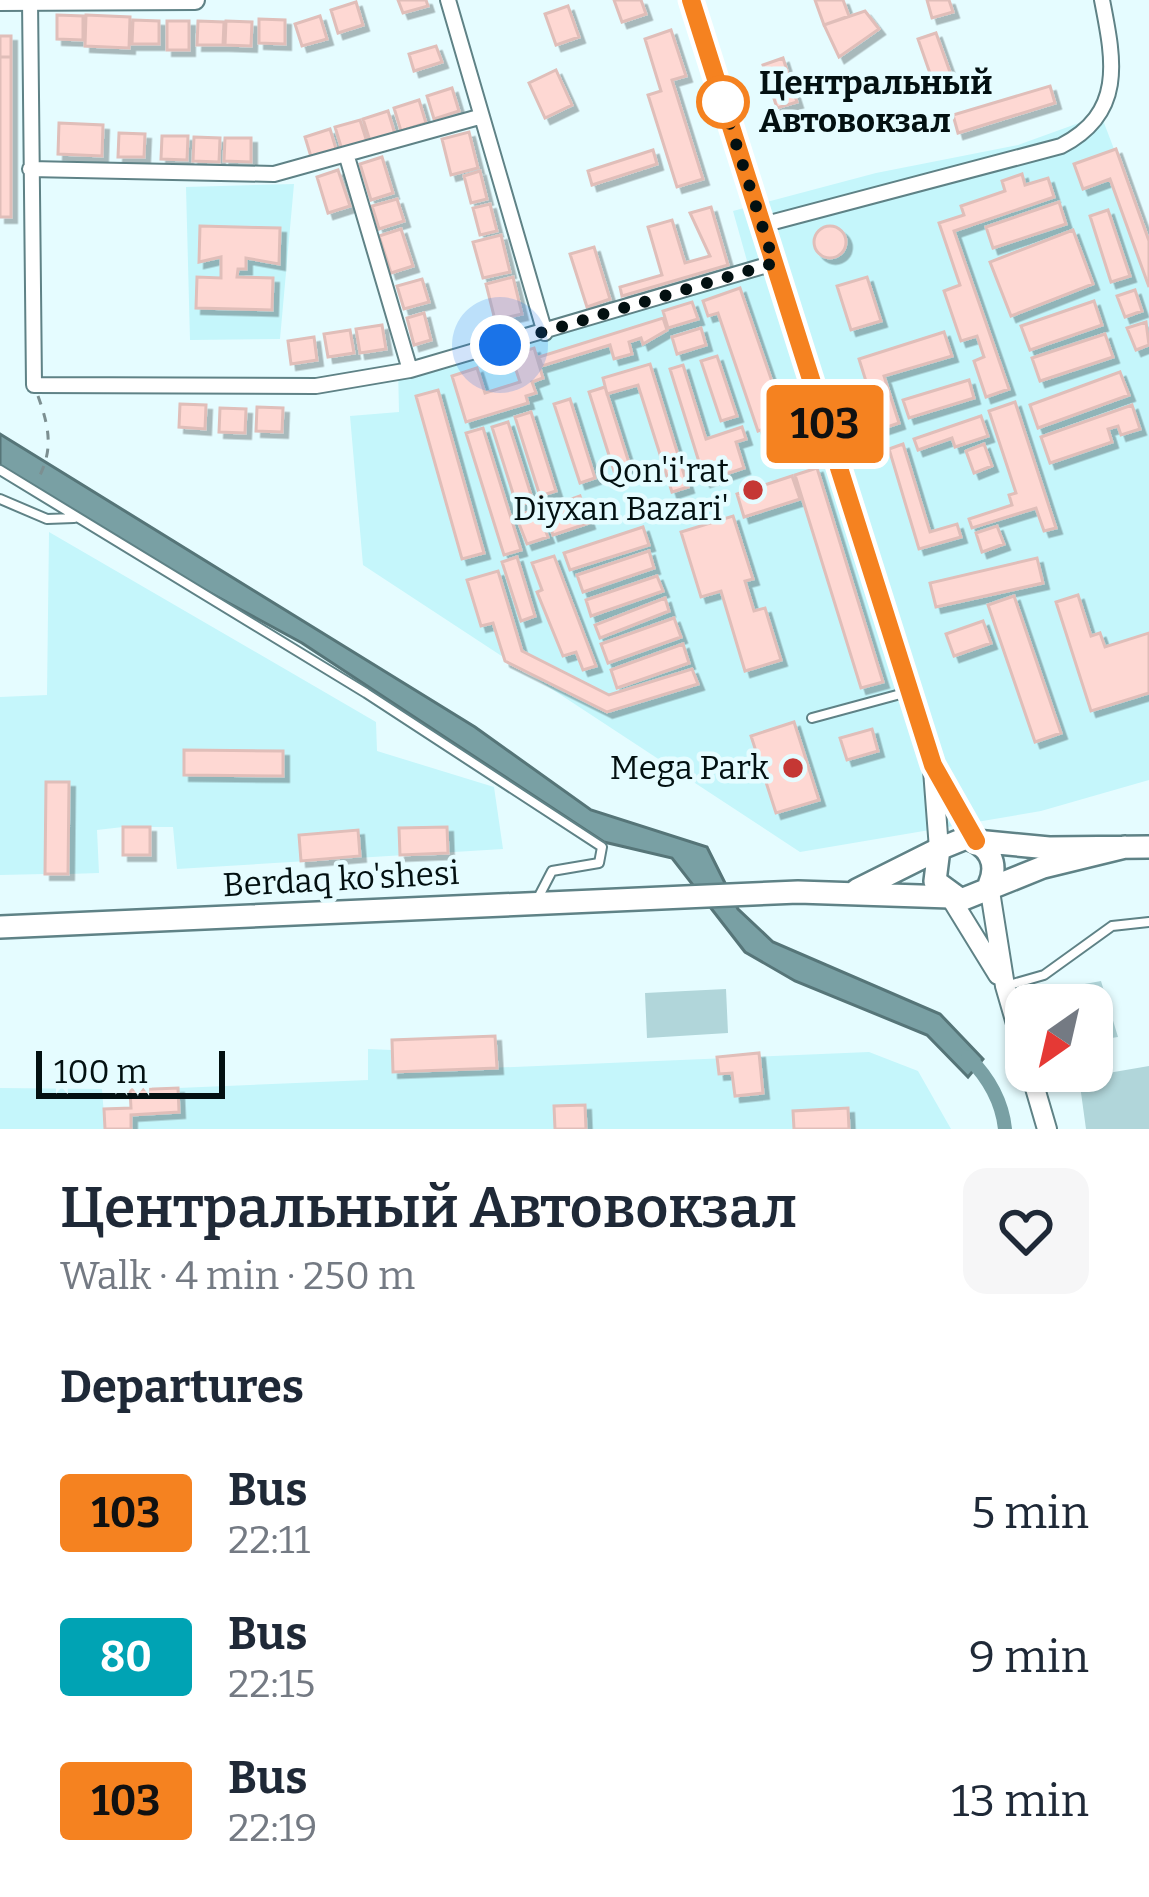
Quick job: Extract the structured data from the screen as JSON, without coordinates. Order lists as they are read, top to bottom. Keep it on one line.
{"streets":{"main road":["Berdaq ko'shesi"]},"places":["Центральный Автовокзал","Qon'i'rat Diyxan Bazari'","Mega Park"],"lines":["bus line 103"],"scale_bar":"100 m","north":"bottom left","page":{"on_map":"103","scale":"100 m","heading":[["Центральный Автовокзал","Walk · 4 min · 250 m"],"Departures"],"list":[{"mark":"103","name":"Bus","note":"22:11","value":"5 min"},{"mark":"80","name":"Bus","note":"22:15","value":"9 min"},{"mark":"103","name":"Bus","note":"22:19","value":"13 min"}]}}
